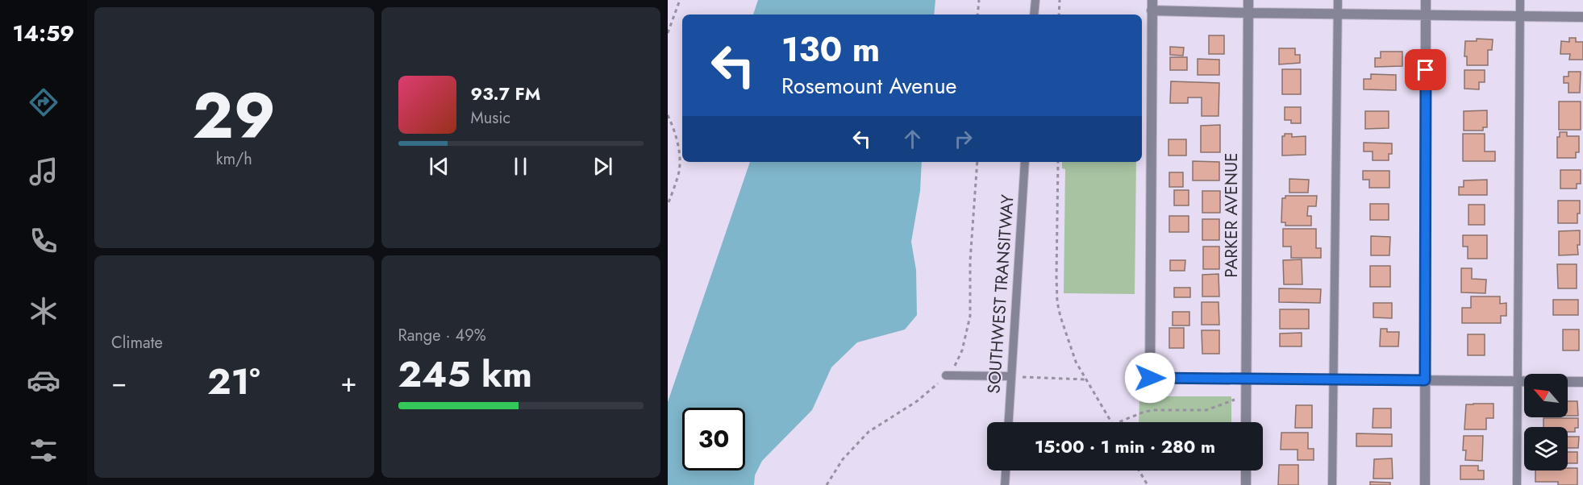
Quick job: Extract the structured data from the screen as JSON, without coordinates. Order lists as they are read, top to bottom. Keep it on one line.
{"streets":{"street":["PARKER AVENUE"],"lane":["SOUTHWEST TRANSITWAY"]},"north":"top left","page":{"tabs":"14:59","tile":[["29","km/h"],"Climate",["Range · 49%","245 km"]],"turn":["130 m","Rosemount Avenue"],"song":["93.7 FM","Music"],"heat":["−","21°","+"],"limit":"30","trip":"15:00 · 1 min · 280 m"}}
